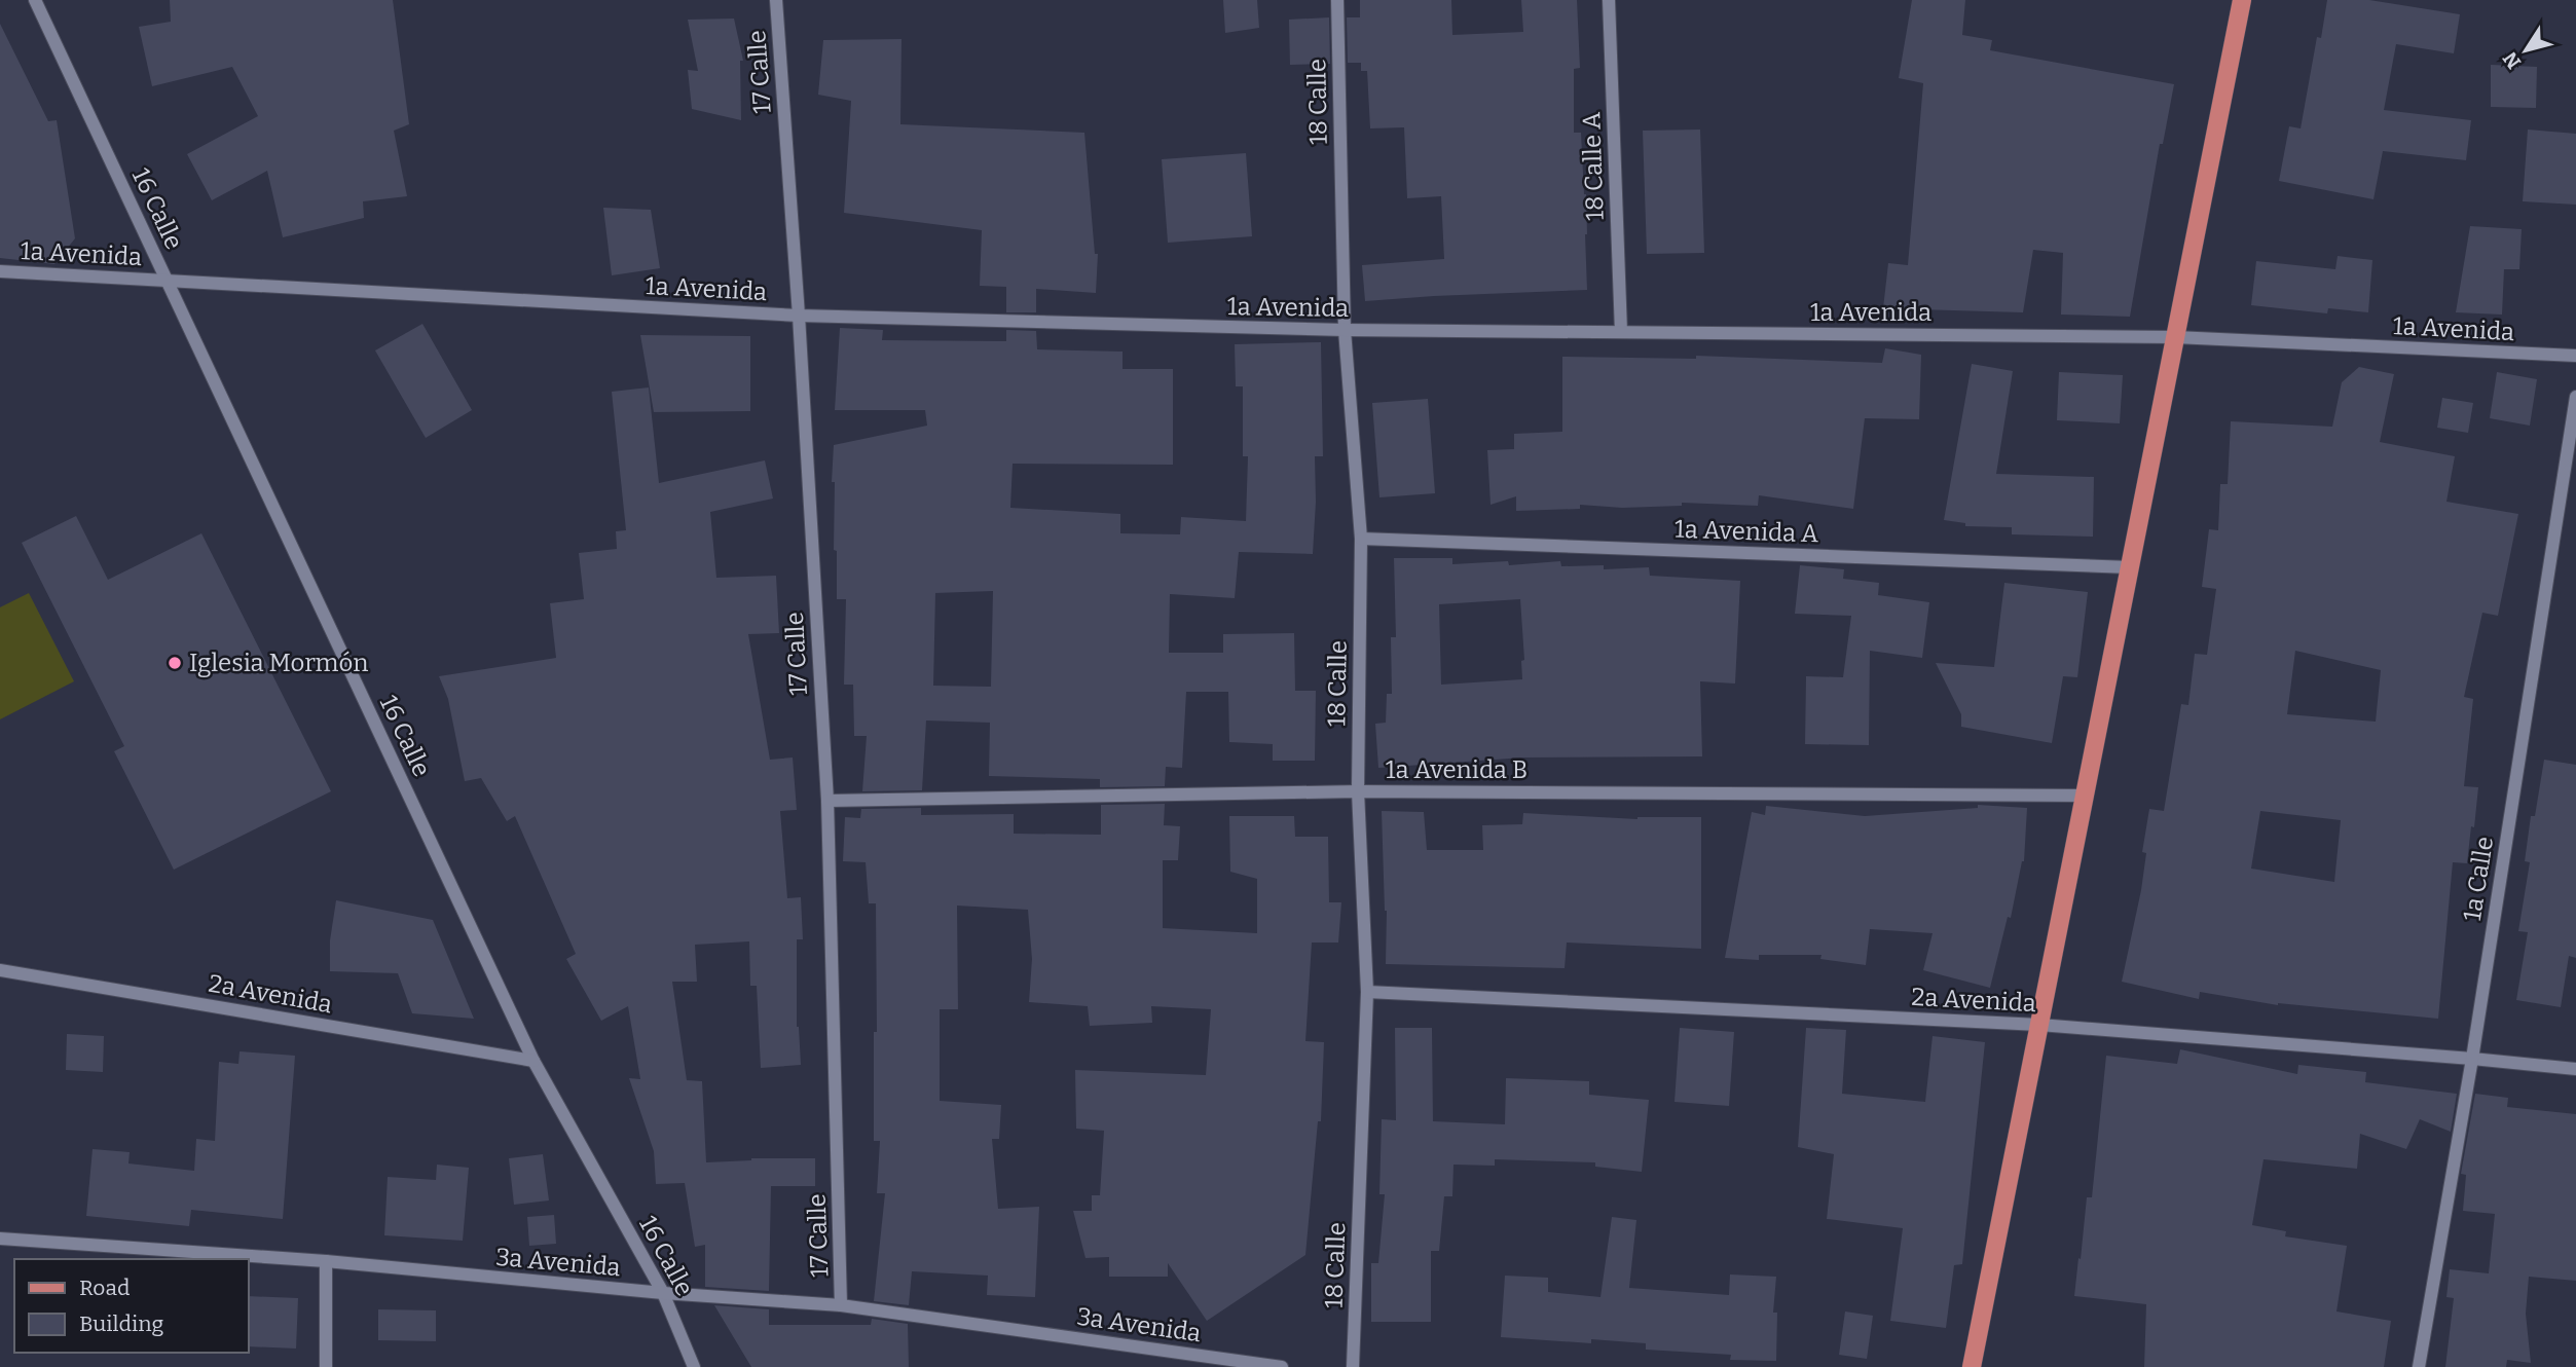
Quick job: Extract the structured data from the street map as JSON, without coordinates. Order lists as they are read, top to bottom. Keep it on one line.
{"streets":{"street":["17 Calle","18 Calle","18 Calle A","16 Calle","1a Avenida","1a Avenida A","1a Avenida B","1a Calle","2a Avenida","3a Avenida"]},"crossings":[["17 Calle","1a Avenida"],["17 Calle","1a Avenida B"],["17 Calle","3a Avenida"],["18 Calle","1a Avenida"],["18 Calle","1a Avenida A"],["18 Calle","1a Avenida B"],["18 Calle","2a Avenida"],["18 Calle A","1a Avenida"],["16 Calle","1a Avenida"],["16 Calle","2a Avenida"],["16 Calle","3a Avenida"],["1a Calle","2a Avenida"]],"places":["Iglesia Mormón"],"legend":["Road","Building"],"north":"bottom left"}
